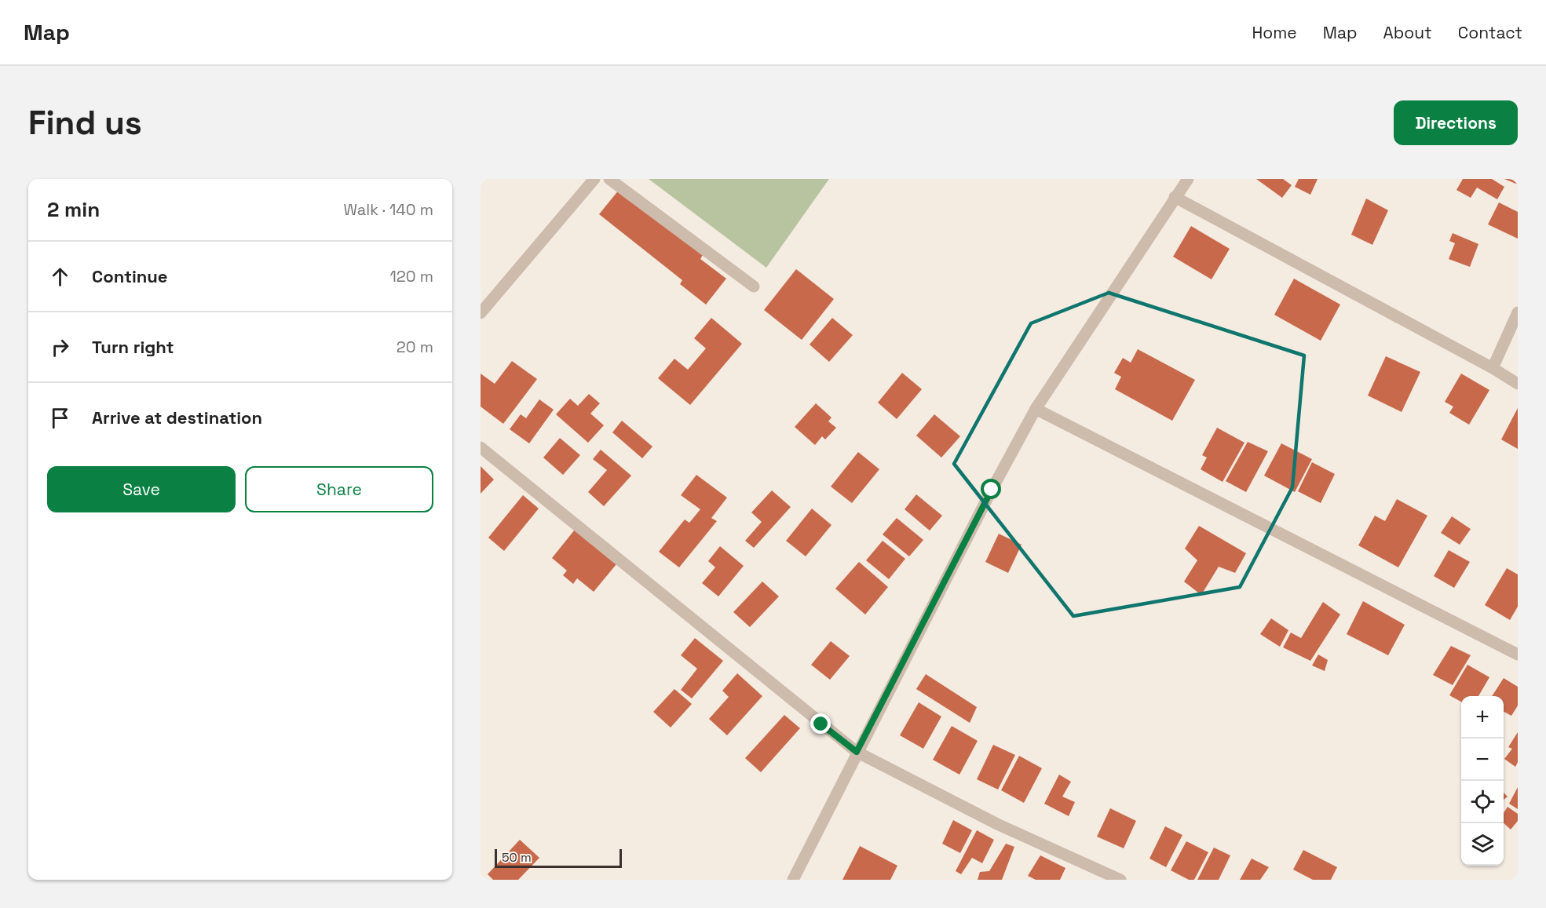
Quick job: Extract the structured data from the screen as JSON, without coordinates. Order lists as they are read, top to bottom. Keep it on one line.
{"scale_bar":"50 m","page":{"header":"Map","nav":["Home","Map","About","Contact"],"buttons":["Directions",["Save","Share"]],"title":"Find us","heading":["2 min","Walk · 140 m"],"list":[["Continue","120 m"],["Turn right","20 m"],"Arrive at destination"],"map_buttons":["+","−"],"scale":"50 m"}}
